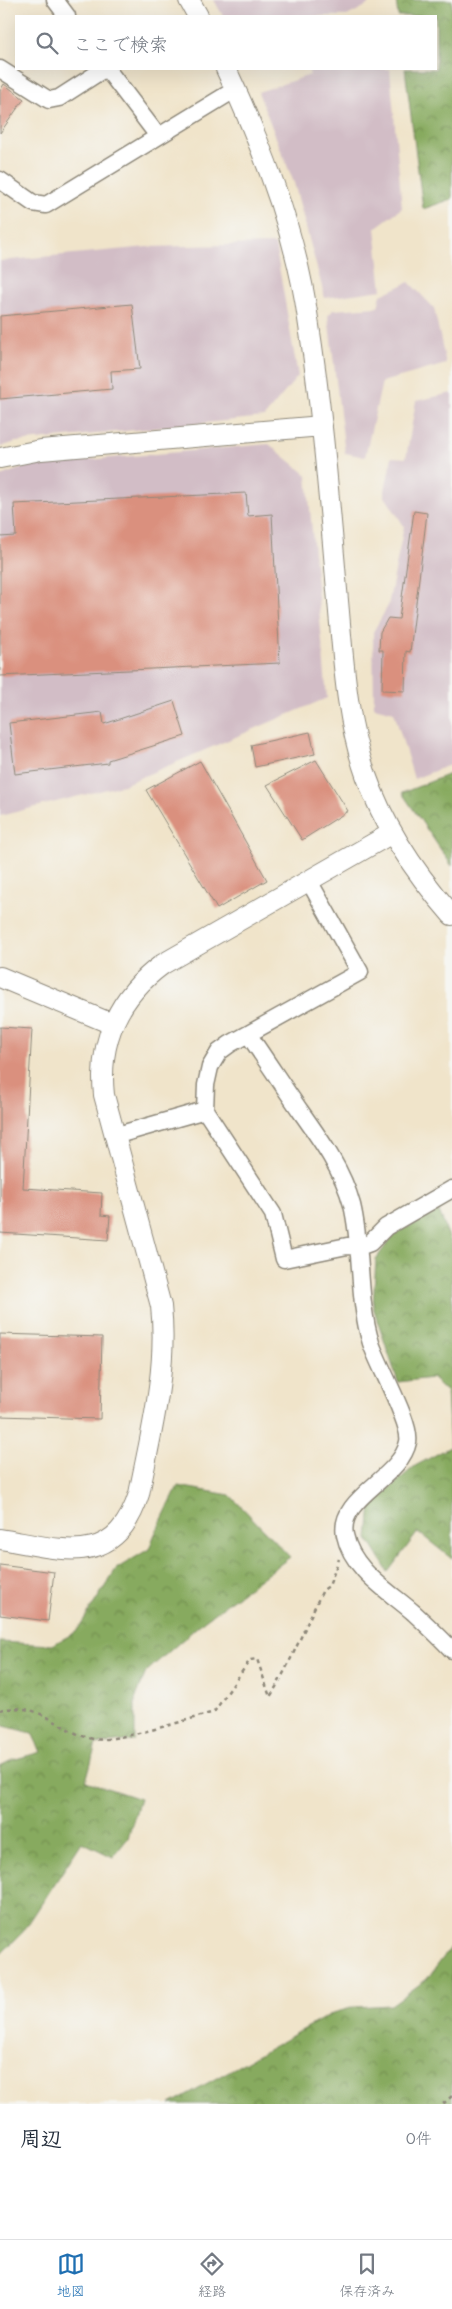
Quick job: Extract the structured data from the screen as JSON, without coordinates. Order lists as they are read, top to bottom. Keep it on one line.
{"page":{"search":"ここで検索","heading":["周辺","0件"],"nav":["地図","経路","保存済み"]}}
